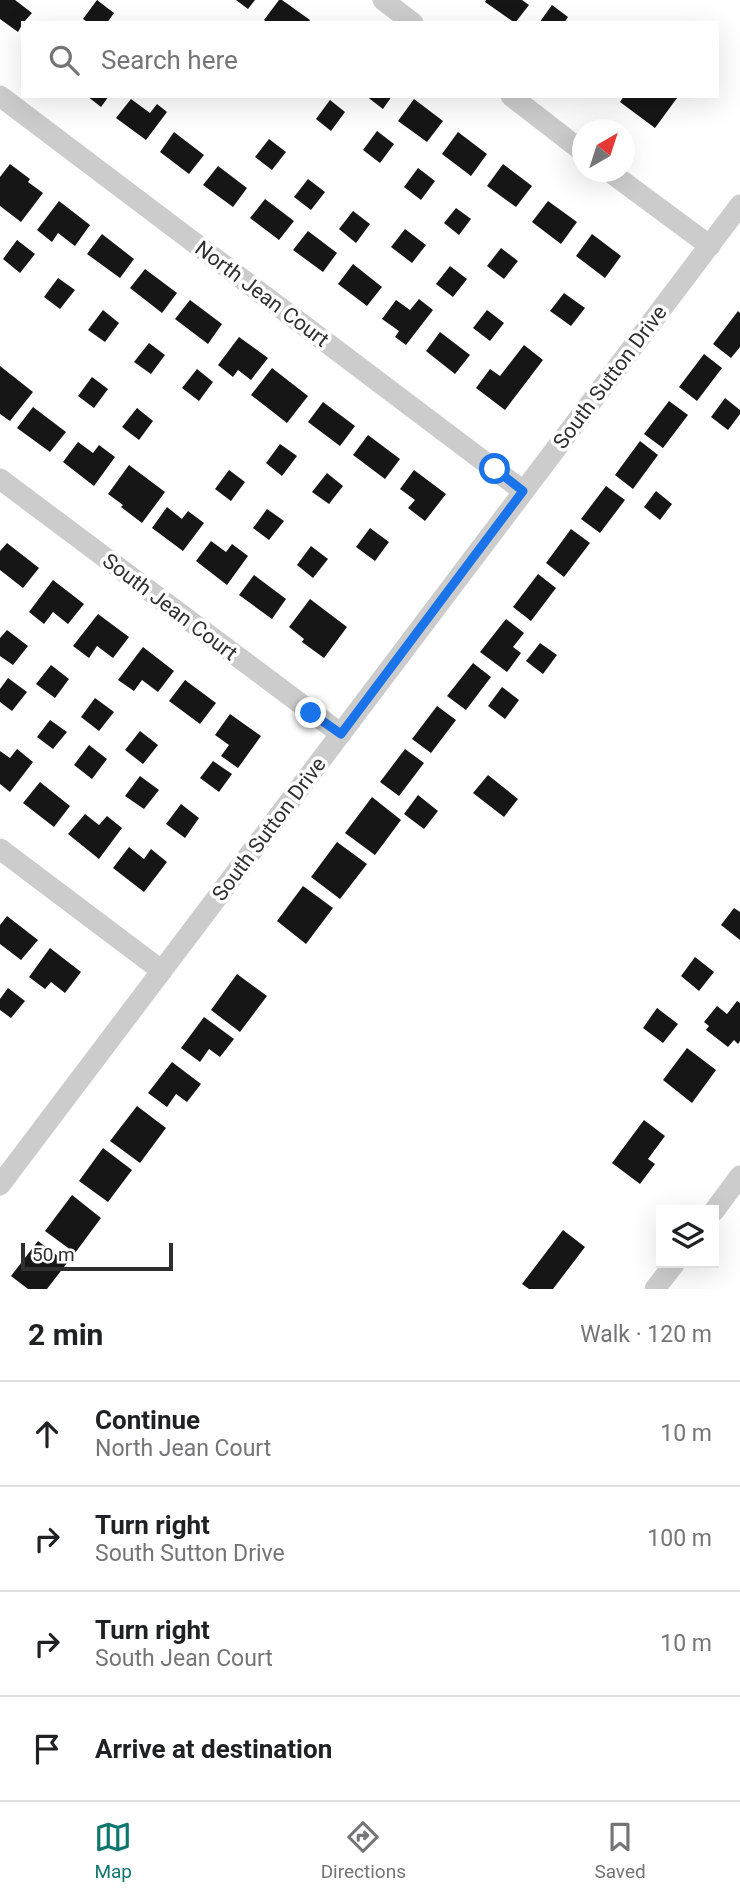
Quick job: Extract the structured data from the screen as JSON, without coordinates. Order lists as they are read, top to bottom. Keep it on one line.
{"streets":{"street":["North Jean Court","South Sutton Drive","South Jean Court"]},"crossings":[["North Jean Court","South Sutton Drive"],["South Sutton Drive","South Jean Court"]],"scale_bar":"50 m","north":"top right","page":{"search":"Search here","scale":"50 m","heading":["2 min","Walk · 120 m"],"list":[["Continue","North Jean Court","10 m"],["Turn right","South Sutton Drive","100 m"],["Turn right","South Jean Court","10 m"],"Arrive at destination"],"nav":["Map","Directions","Saved"]}}
